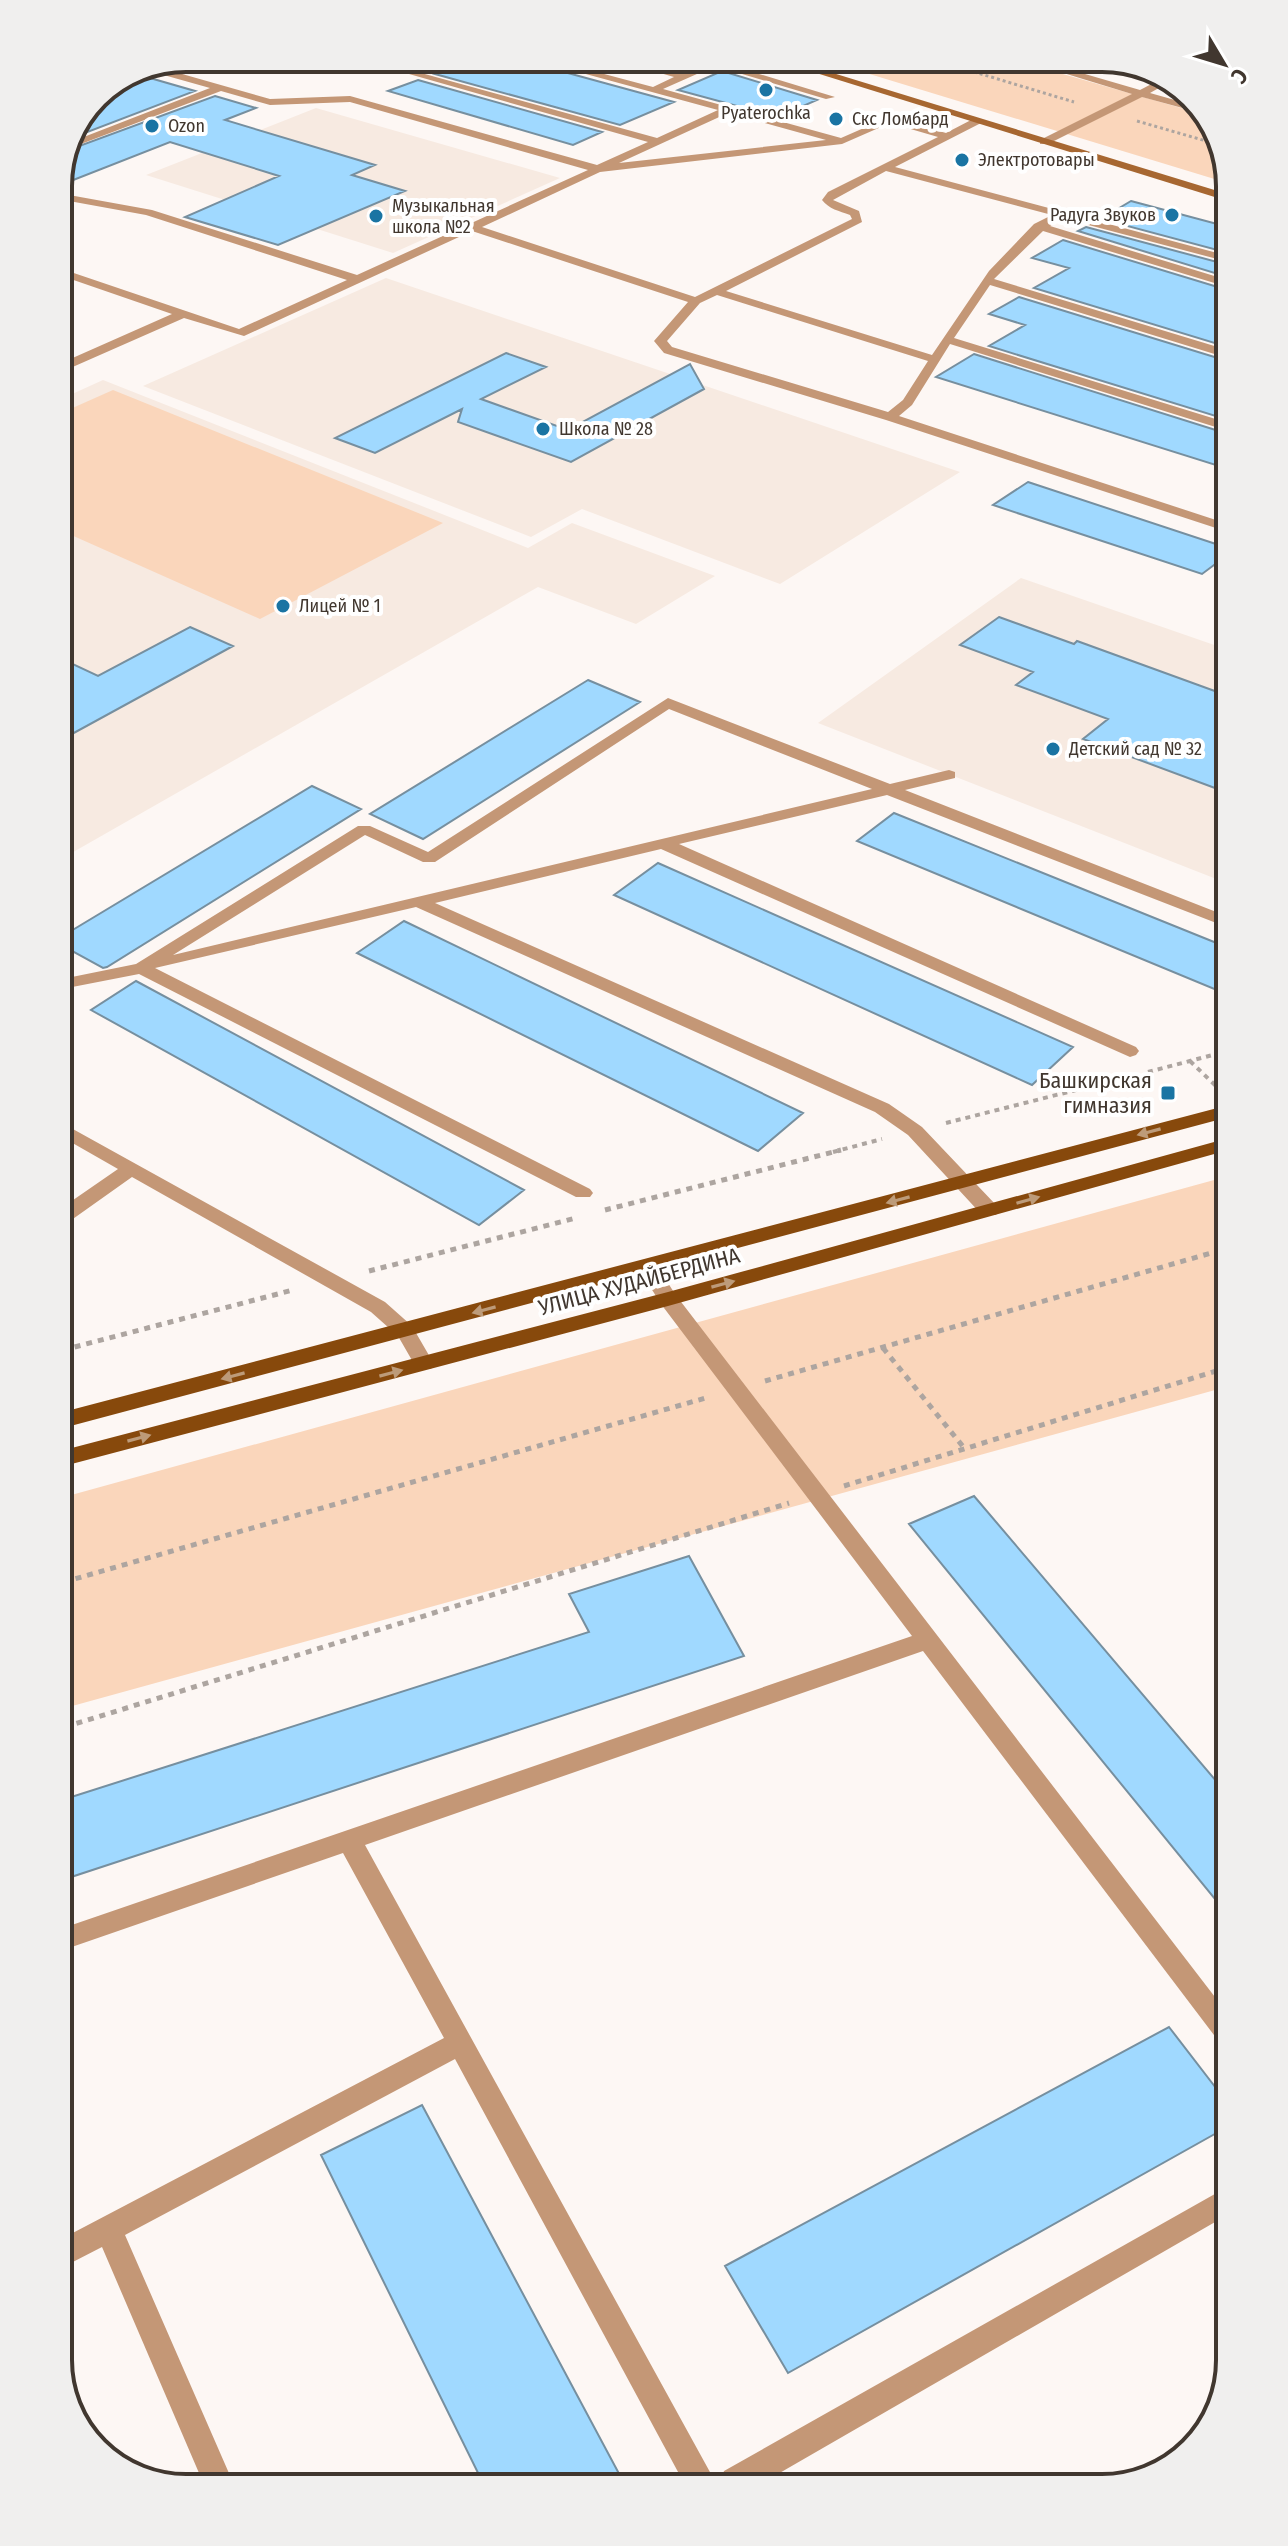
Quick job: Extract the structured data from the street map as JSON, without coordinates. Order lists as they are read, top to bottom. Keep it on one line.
{"streets":{"main road":["УЛИЦА ХУДАЙБЕРДИНА"]},"places":{"other":["Pyaterochka","Скс Ломбард","Ozon","Электротовары","Радуга Звуков","Музыкальная школа №2","Школа № 28","Лицей № 1","Детский сад № 32"],"transit":["Башкирская гимназия"]},"north":"bottom right"}
